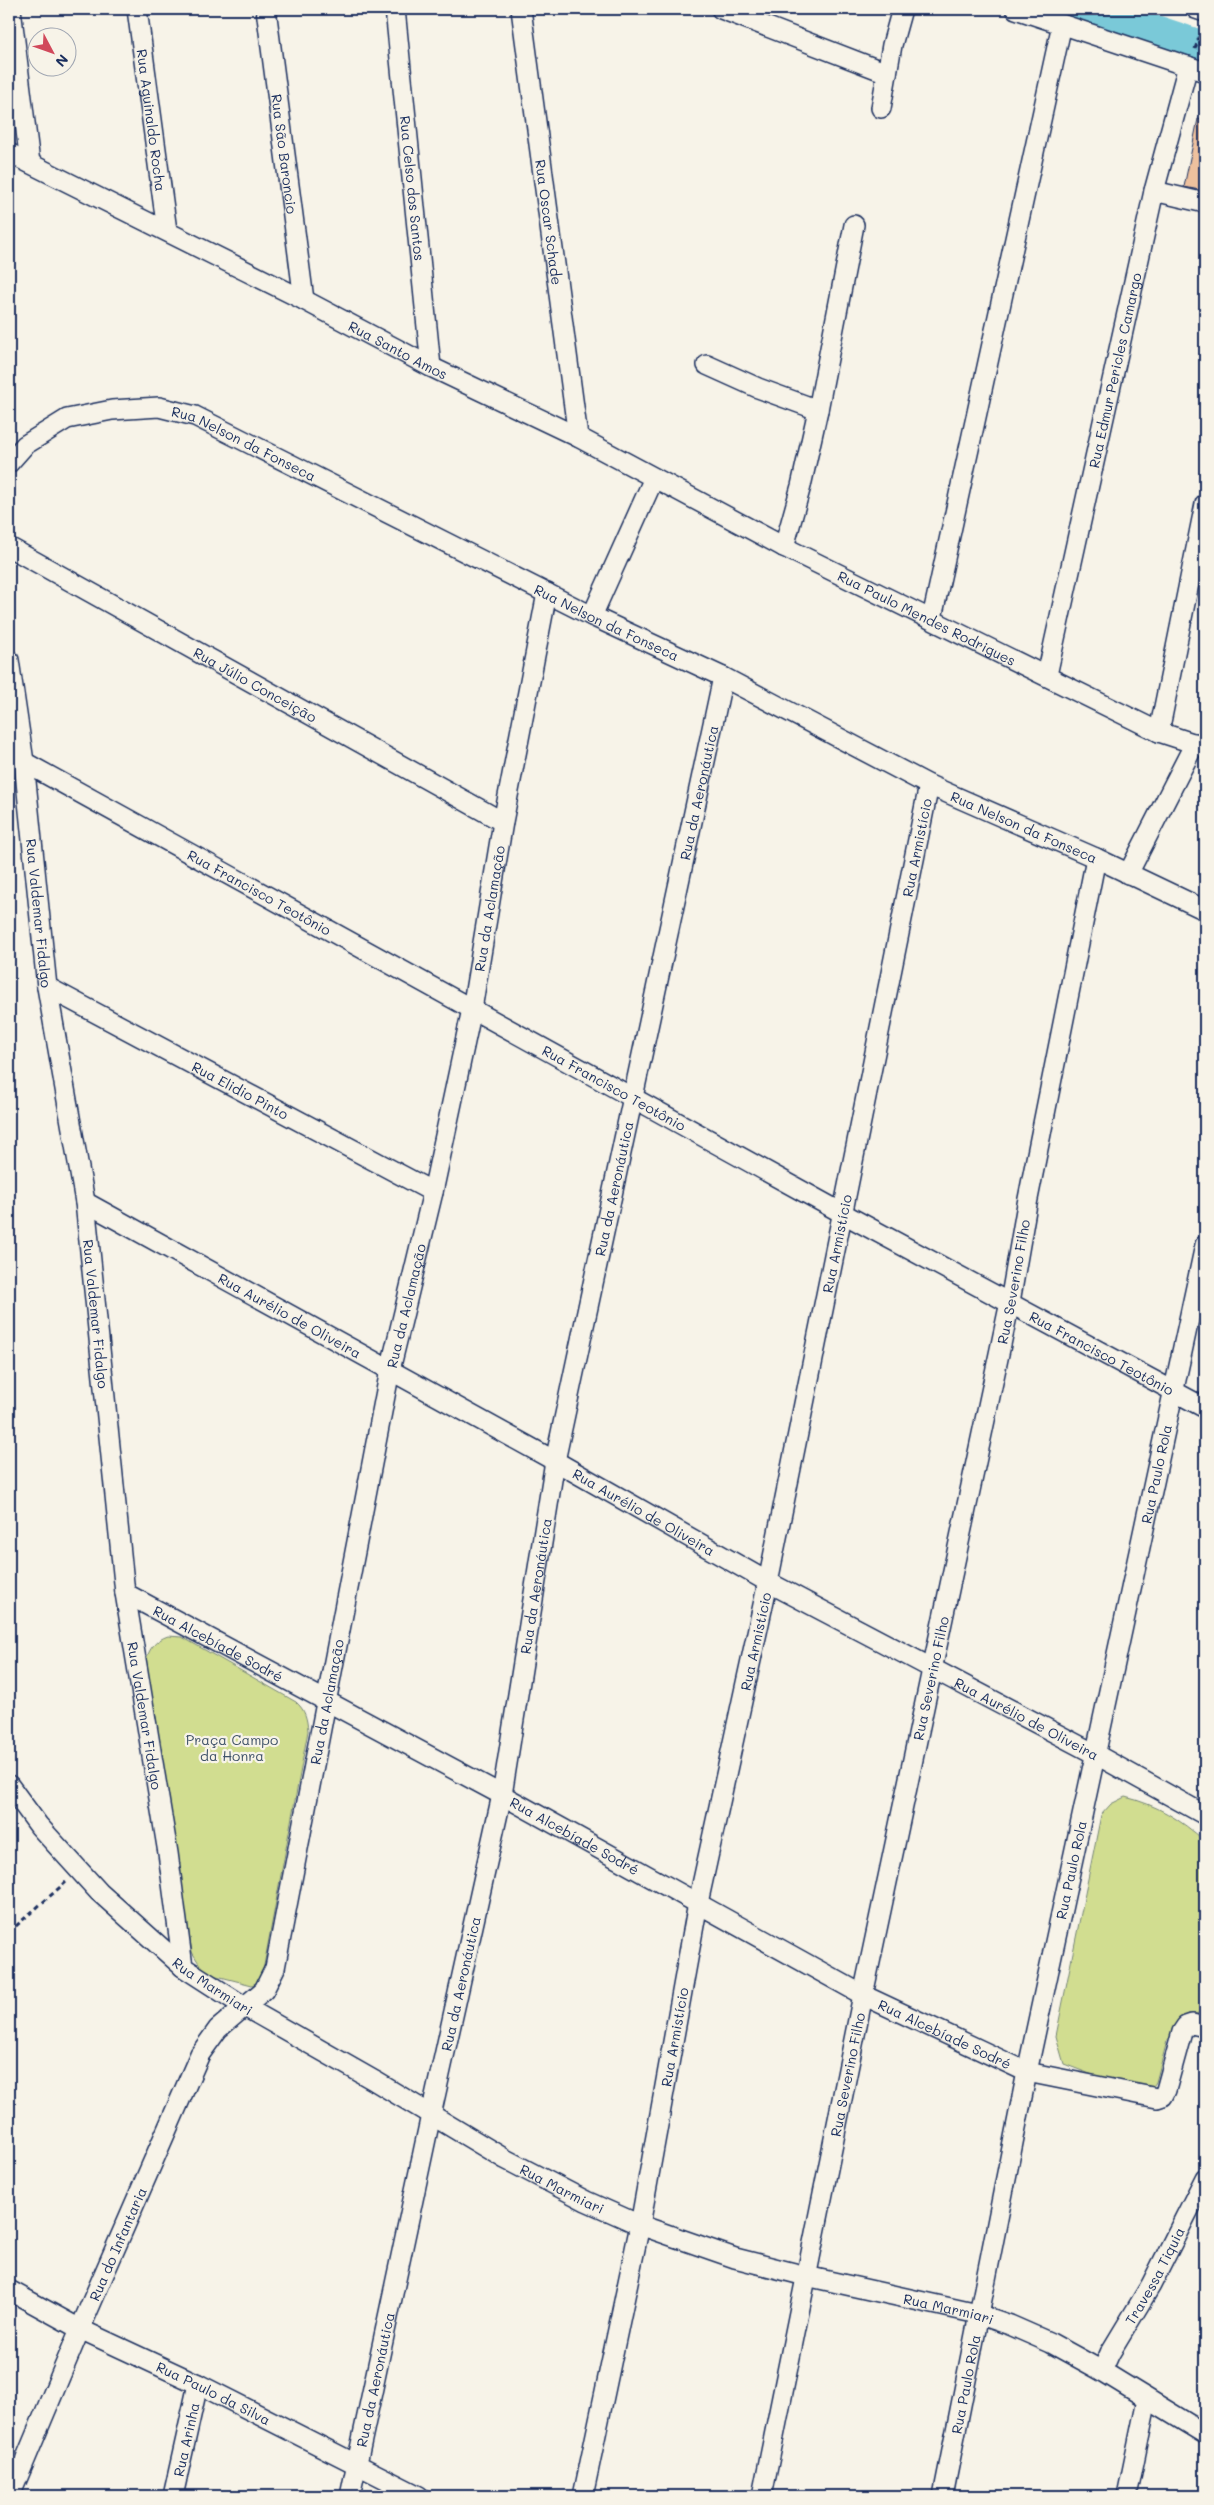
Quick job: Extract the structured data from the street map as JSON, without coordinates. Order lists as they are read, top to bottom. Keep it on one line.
{"streets":{"street":["Rua Aguinaldo Rocha","Rua São Baroncio","Rua Celso dos Santos","Rua Oscar Schade","Rua Santo Amos","Rua Edmur Pericles Camargo","Rua Nelson da Fonseca","Rua Paulo Mendes Rodrigues","Rua Júlio Conceição","Rua da Aeronáutica","Rua Armistício","Rua Francisco Teotônio","Rua da Aclamação","Rua Valdemar Fidalgo","Rua Elidio Pinto","Rua Severino Filho","Rua Aurélio de Oliveira","Rua Paulo Rola","Rua Alcebíade Sodré","Rua Marmiari","Rua do Infantaria","Travessa Tiquia","Rua Paulo da Silva","Rua Arinha"]},"crossings":[["Rua Aguinaldo Rocha","Rua Santo Amos"],["Rua São Baroncio","Rua Santo Amos"],["Rua Celso dos Santos","Rua Santo Amos"],["Rua Oscar Schade","Rua Santo Amos"],["Rua Santo Amos","Rua Paulo Mendes Rodrigues"],["Rua Edmur Pericles Camargo","Rua Paulo Mendes Rodrigues"],["Rua Nelson da Fonseca","Rua da Aeronáutica"],["Rua Nelson da Fonseca","Rua Armistício"],["Rua Nelson da Fonseca","Rua da Aclamação"],["Rua Nelson da Fonseca","Rua Severino Filho"],["Rua Júlio Conceição","Rua da Aclamação"],["Rua da Aeronáutica","Rua Francisco Teotônio"],["Rua da Aeronáutica","Rua Aurélio de Oliveira"],["Rua da Aeronáutica","Rua Alcebíade Sodré"],["Rua da Aeronáutica","Rua Marmiari"],["Rua da Aeronáutica","Rua Paulo da Silva"],["Rua Armistício","Rua Francisco Teotônio"],["Rua Armistício","Rua Aurélio de Oliveira"],["Rua Armistício","Rua Alcebíade Sodré"],["Rua Armistício","Rua Marmiari"],["Rua Francisco Teotônio","Rua da Aclamação"],["Rua Francisco Teotônio","Rua Valdemar Fidalgo"],["Rua Francisco Teotônio","Rua Severino Filho"],["Rua Francisco Teotônio","Rua Paulo Rola"],["Rua da Aclamação","Rua Elidio Pinto"],["Rua da Aclamação","Rua Aurélio de Oliveira"],["Rua da Aclamação","Rua Alcebíade Sodré"],["Rua da Aclamação","Rua Marmiari"],["Rua da Aclamação","Rua do Infantaria"],["Rua Valdemar Fidalgo","Rua Elidio Pinto"],["Rua Valdemar Fidalgo","Rua Aurélio de Oliveira"],["Rua Valdemar Fidalgo","Rua Alcebíade Sodré"],["Rua Valdemar Fidalgo","Rua Marmiari"],["Rua Severino Filho","Rua Aurélio de Oliveira"],["Rua Severino Filho","Rua Alcebíade Sodré"],["Rua Severino Filho","Rua Marmiari"],["Rua Aurélio de Oliveira","Rua Paulo Rola"],["Rua Paulo Rola","Rua Alcebíade Sodré"],["Rua Paulo Rola","Rua Marmiari"],["Rua Marmiari","Rua do Infantaria"],["Rua Marmiari","Travessa Tiquia"],["Rua do Infantaria","Rua Paulo da Silva"],["Rua Paulo da Silva","Rua Arinha"]],"parks":["Praça Campo da Honra"],"north":"bottom right"}
